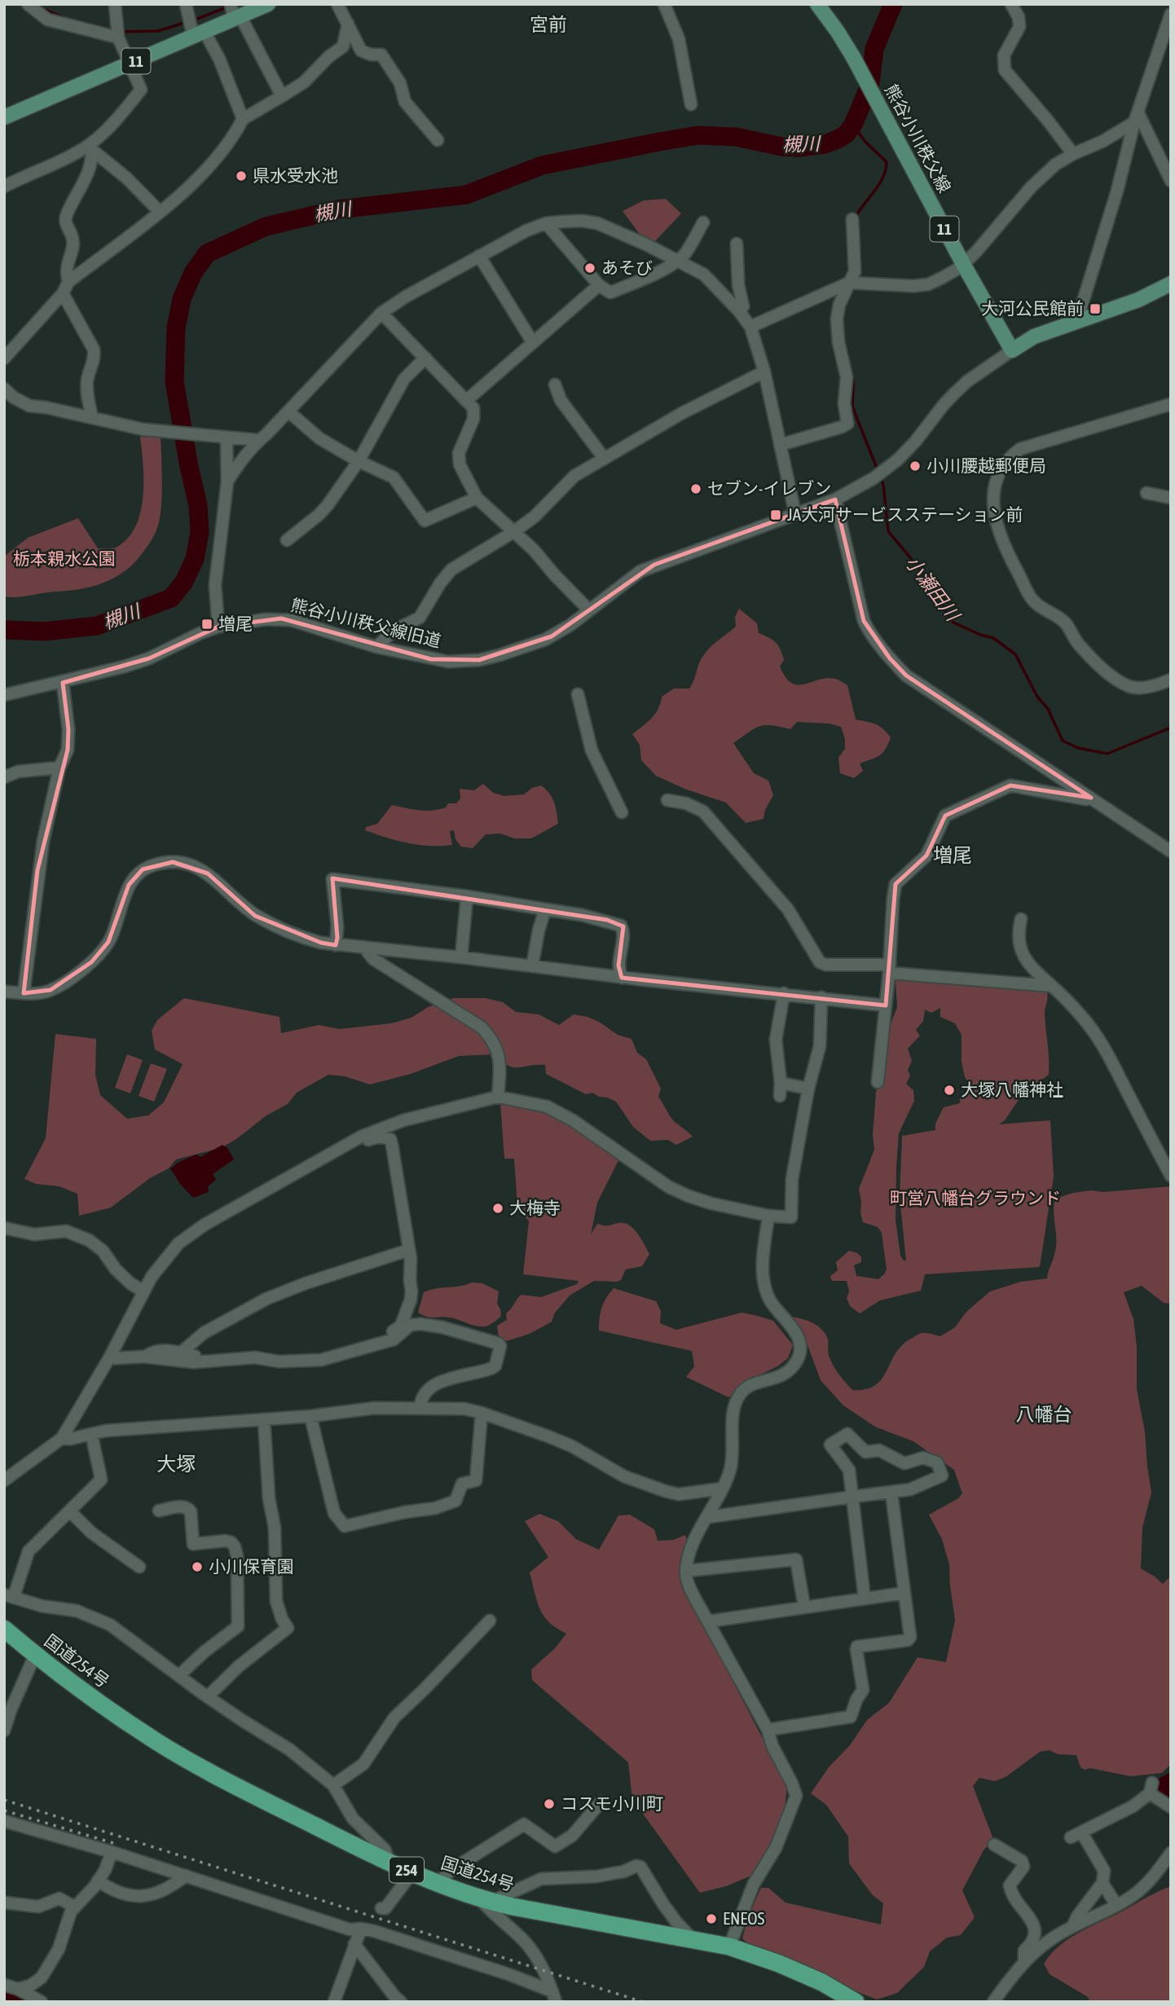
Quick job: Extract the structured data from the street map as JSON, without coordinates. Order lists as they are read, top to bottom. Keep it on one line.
{"streets":{"highway":["国道254号","254"],"main road":["11","熊谷小川秩父線"],"street":["熊谷小川秩父線旧道"]},"crossings":[["熊谷小川秩父線","熊谷小川秩父線旧道"]],"districts":["宮前","増尾","八幡台","大塚"],"water":["槻川","小瀬田川"],"parks":["栃本親水公園","町営八幡台グラウンド"],"places":{"other":["県水受水池","あそび","小川腰越郵便局","セブン-イレブン","大塚八幡神社","大梅寺","小川保育園","コスモ小川町","ENEOS"],"transit":["大河公民館前","JA大河サービスステーション前","増尾"]}}
